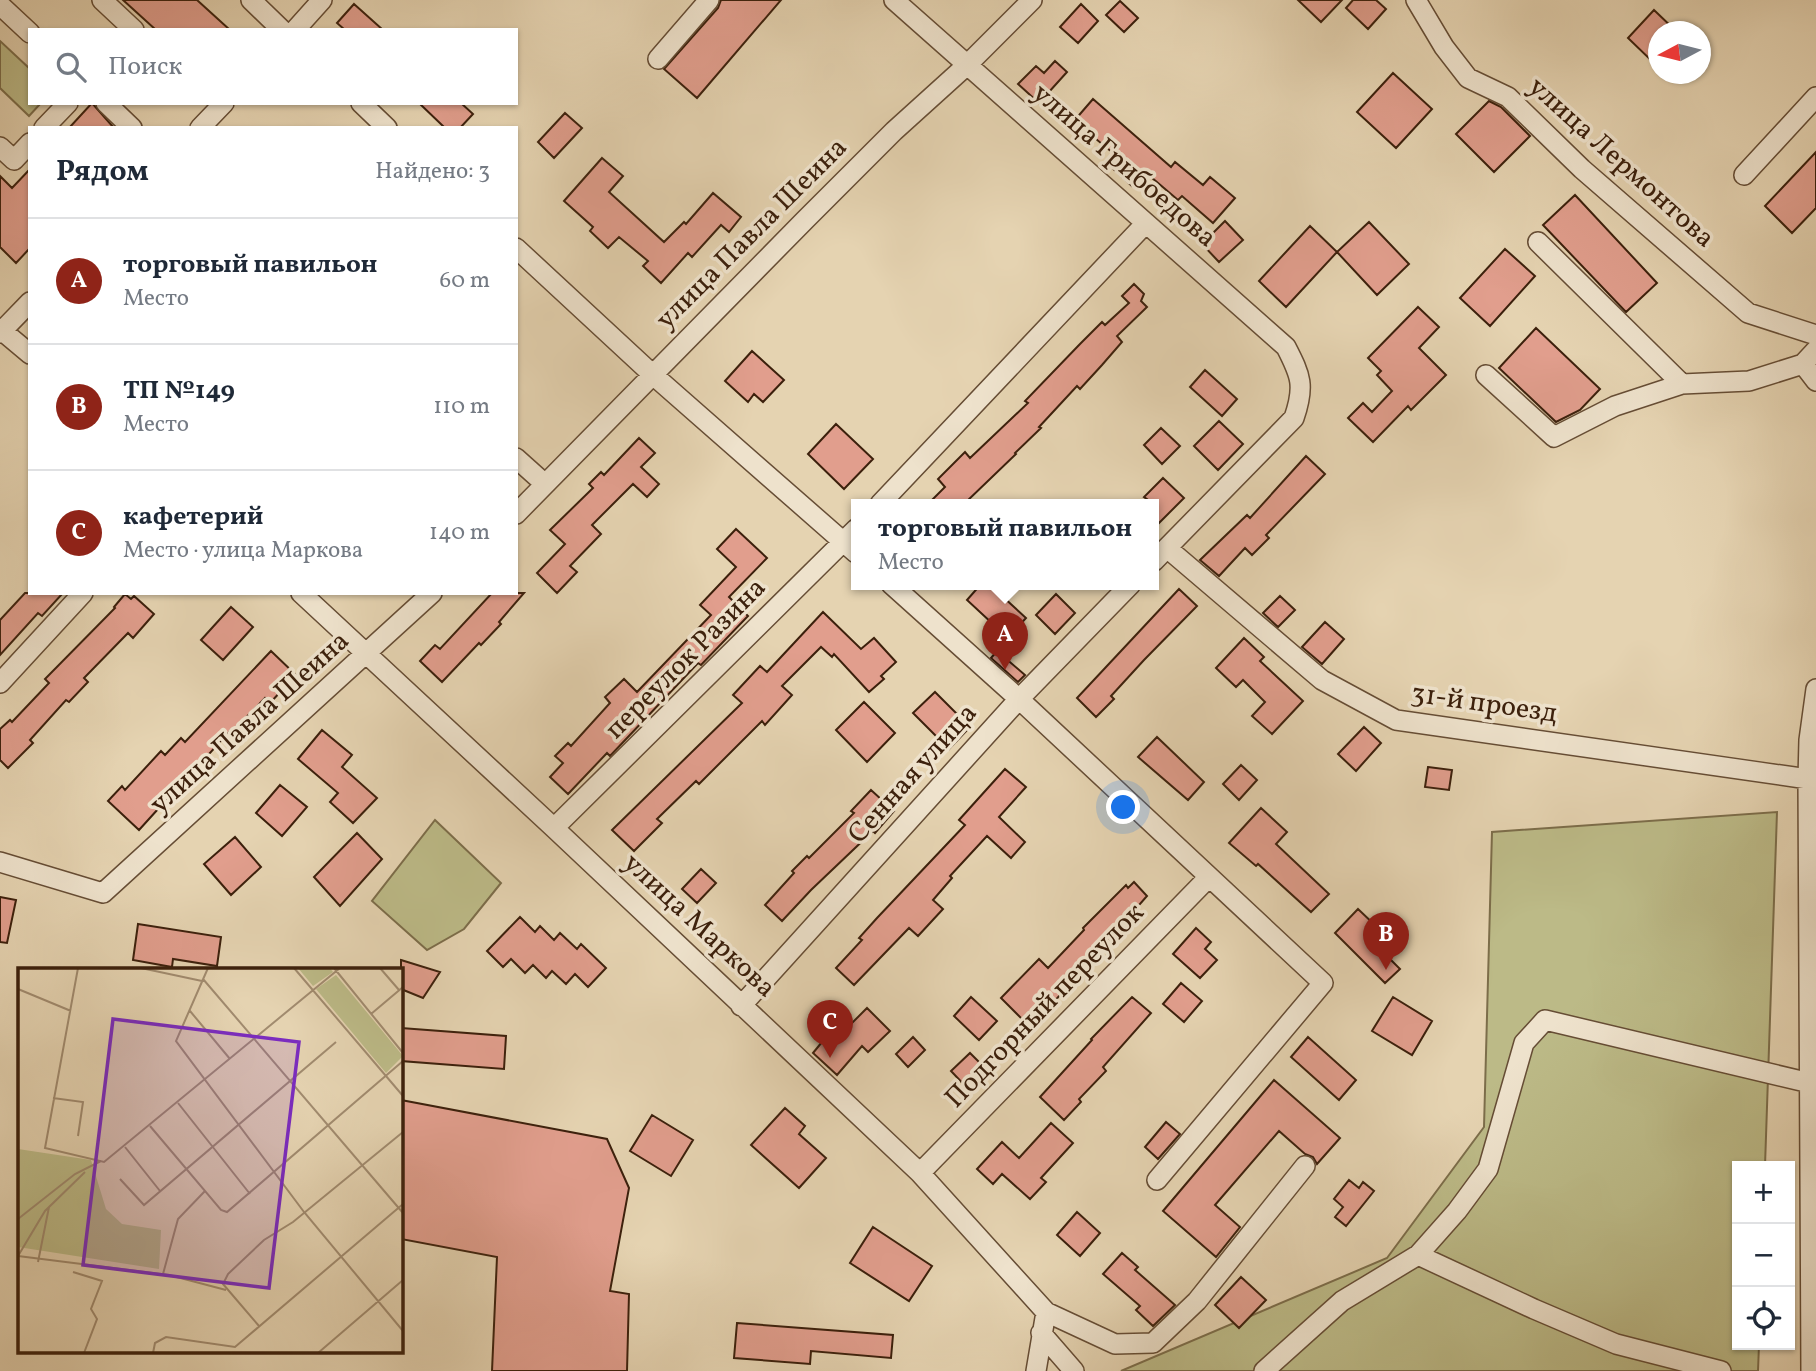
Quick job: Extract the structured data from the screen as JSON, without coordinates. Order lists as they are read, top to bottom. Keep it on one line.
{"streets":{"street":["улица Лермонтова","улица Грибоедова","улица Павла Шеина","переулок Разина","31-й проезд","Сенная улица","улица Маркова","Подгорный переулок"]},"crossings":[["улица Грибоедова","улица Павла Шеина"],["улица Грибоедова","31-й проезд"],["улица Павла Шеина","улица Маркова"],["переулок Разина","улица Маркова"],["Сенная улица","улица Маркова"],["улица Маркова","Подгорный переулок"]],"north":"left","page":{"search":"Поиск","heading":["Рядом","Найдено: 3"],"list":[{"mark":"A","name":"торговый павильон","note":"Место","value":"60 m"},{"mark":"B","name":"ТП №149","note":"Место","value":"110 m"},{"mark":"C","name":"кафетерий","note":"Место · улица Маркова","value":"140 m"}],"popup":["торговый павильон","Место"],"pins":["A","B","C"],"map_buttons":["+","−"]}}
